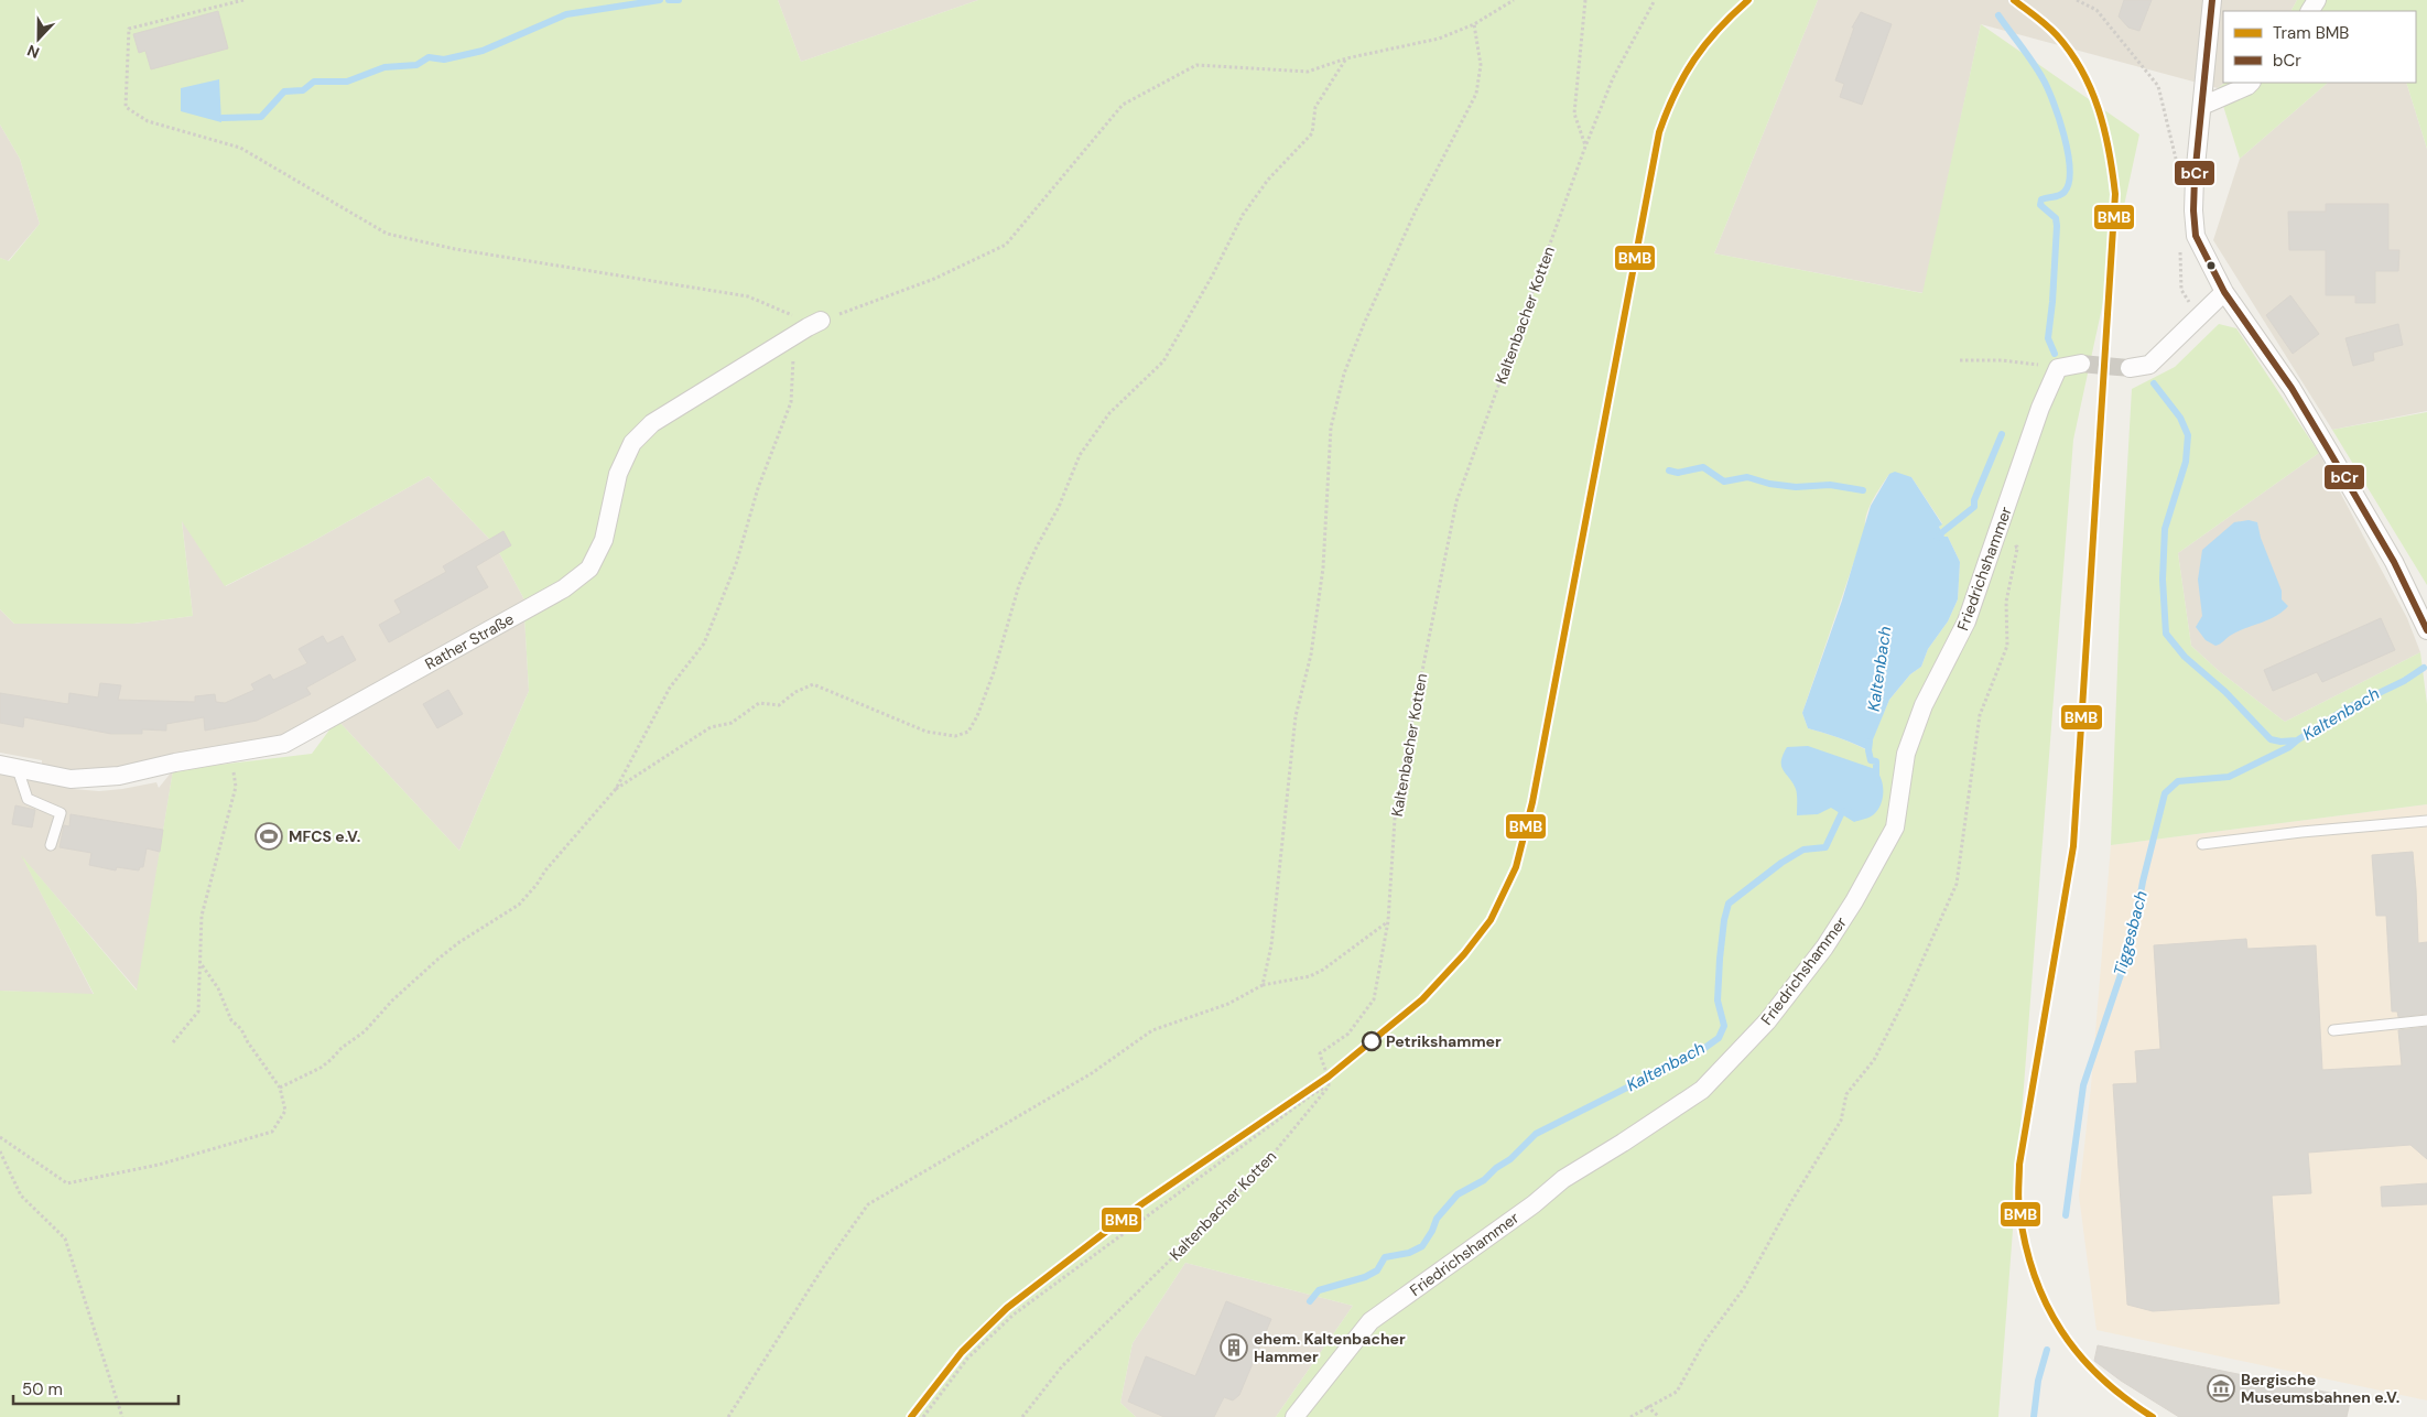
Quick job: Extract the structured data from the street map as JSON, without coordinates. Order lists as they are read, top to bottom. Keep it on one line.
{"streets":{"street":["Friedrichshammer","Rather Straße"],"path":["Kaltenbacher Kotten"]},"water":["Kaltenbach","Tiggesbach"],"places":{"sports":["MFCS e.V."],"other":["Petrikshammer"],"building":["ehem. Kaltenbacher Hammer"],"museum":["Bergische Museumsbahnen e.V."]},"lines":["tram line BMB","transit line bCr"],"legend":["Tram BMB","bCr"],"scale_bar":"50 m","north":"bottom"}
